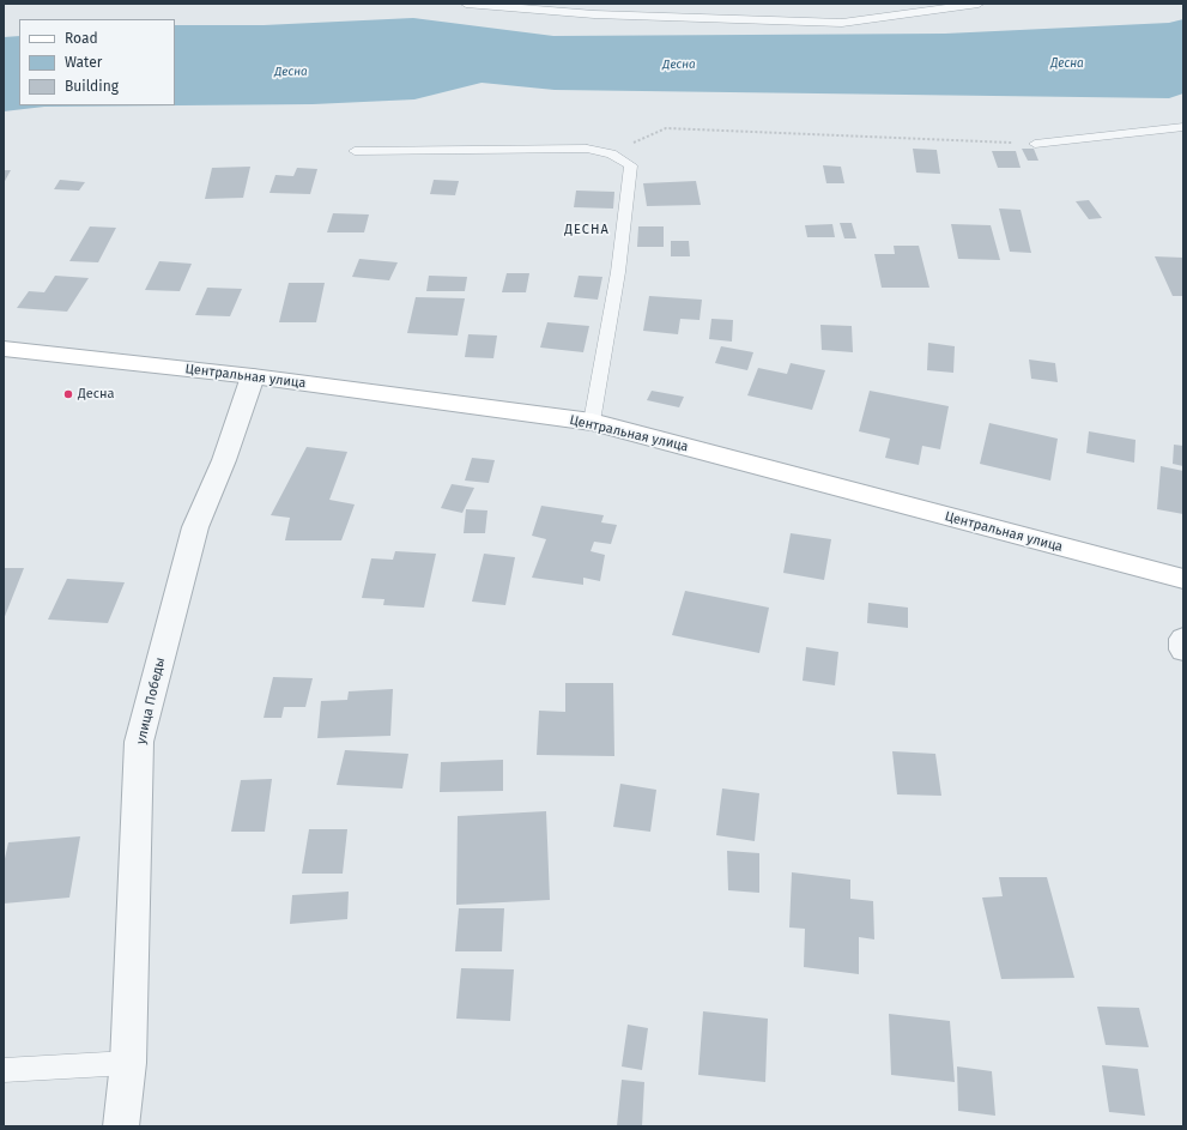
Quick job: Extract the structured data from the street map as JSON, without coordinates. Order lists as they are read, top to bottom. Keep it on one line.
{"streets":{"street":["Центральная улица","улица Победы"]},"crossings":[["Центральная улица","улица Победы"]],"districts":["ДЕСНА"],"water":["Десна"],"places":["Десна"],"legend":["Road","Water","Building"]}
